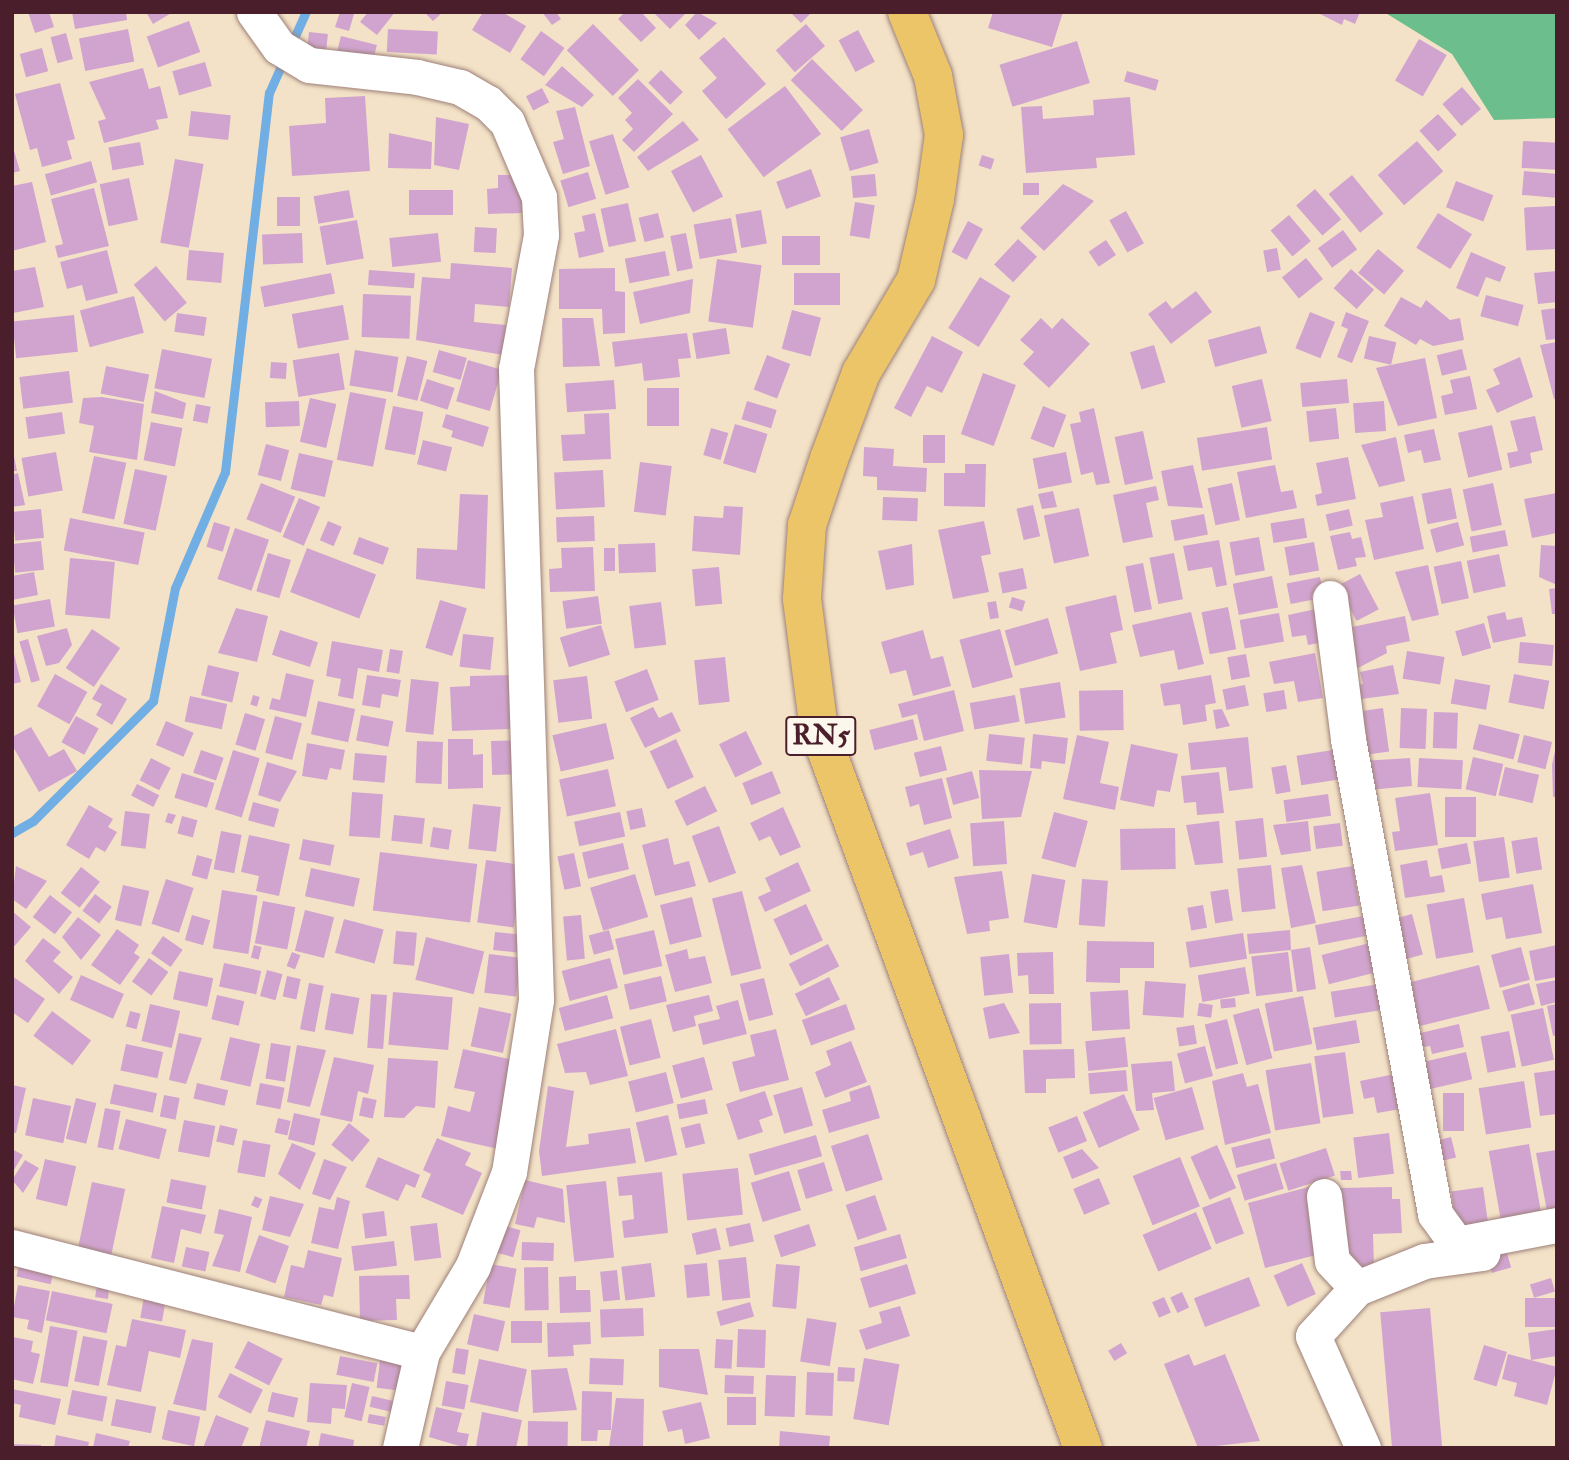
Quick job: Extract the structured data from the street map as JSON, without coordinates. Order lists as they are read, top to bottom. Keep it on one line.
{"streets":{"highway":["RN5"]}}
